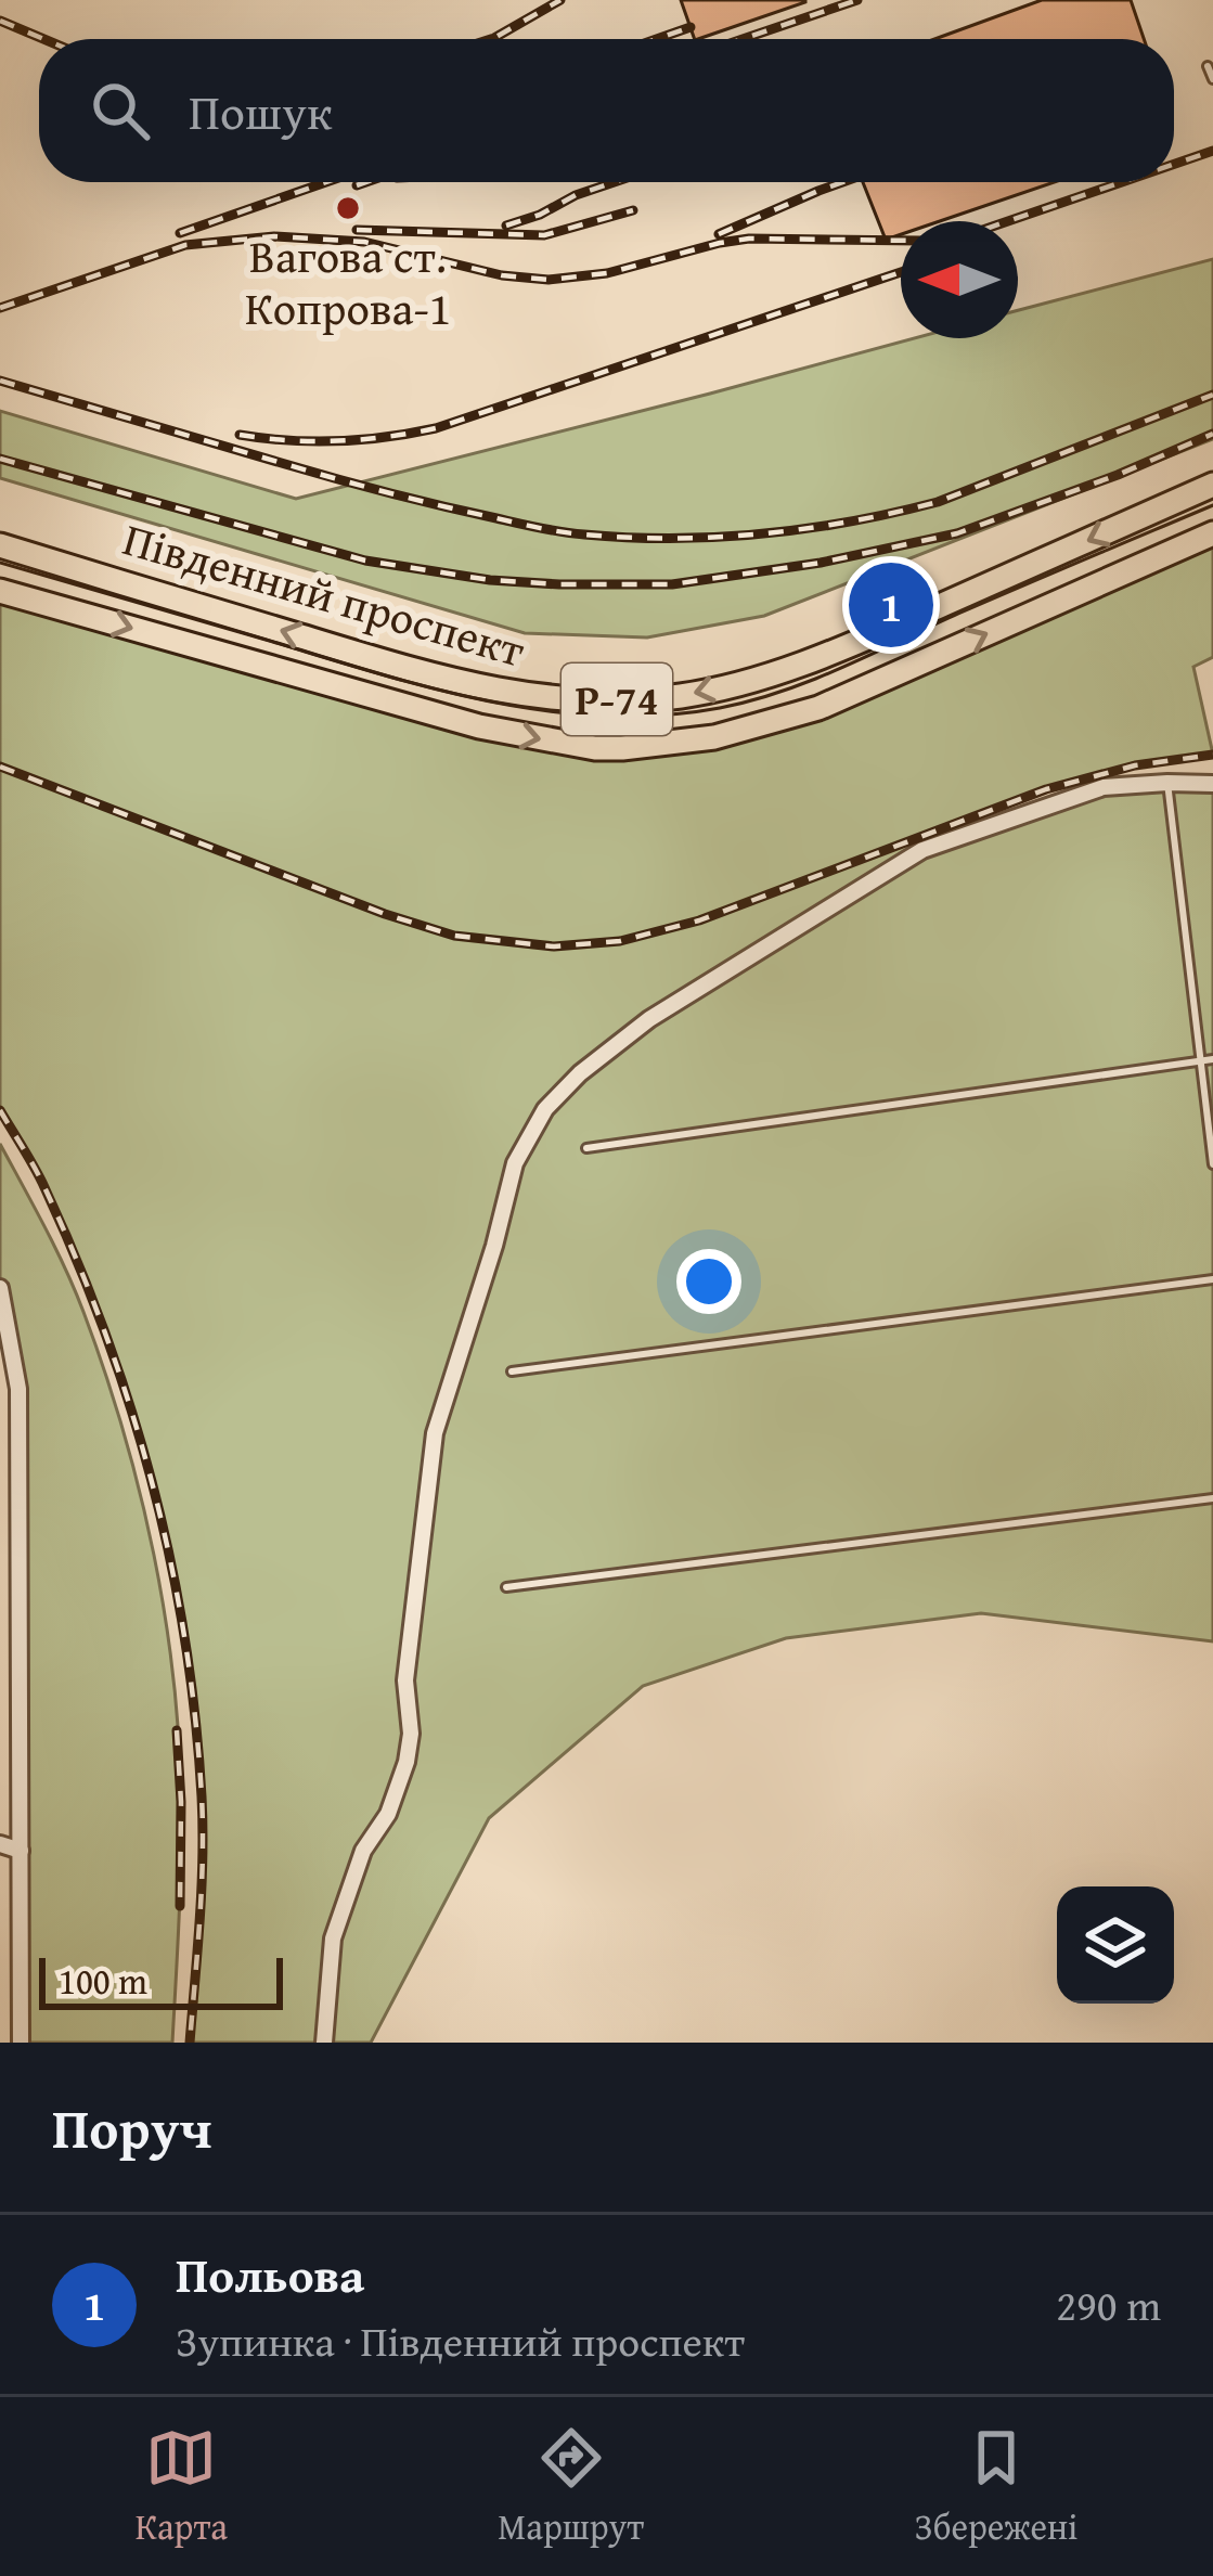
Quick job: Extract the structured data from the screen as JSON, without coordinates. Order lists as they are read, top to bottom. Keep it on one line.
{"streets":{"main road":["Південний проспект","Р-74"]},"places":["Вагова ст. Копрова-1"],"scale_bar":"100 m","north":"left","page":{"search":"Пошук","pins":"1","scale":"100 m","heading":"Поруч","list":[{"mark":"1","name":"Польова","note":"Зупинка · Південний проспект","value":"290 m"}],"nav":["Карта","Маршрут","Збережені"]}}
